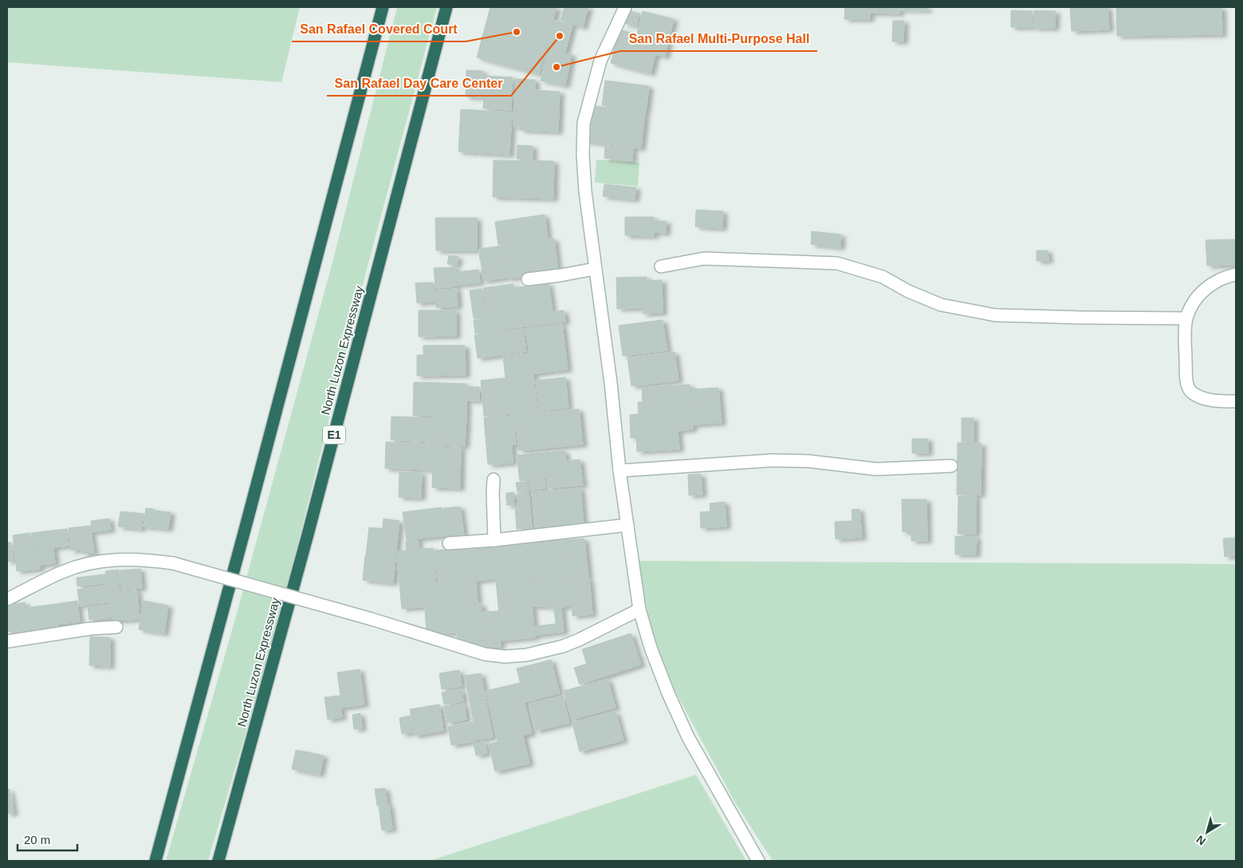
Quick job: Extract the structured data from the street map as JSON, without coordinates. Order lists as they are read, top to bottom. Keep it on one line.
{"streets":{"highway":["North Luzon Expressway","E1"]},"places":["San Rafael Covered Court","San Rafael Day Care Center","San Rafael Multi-Purpose Hall"],"scale_bar":"20 m","north":"bottom left"}
